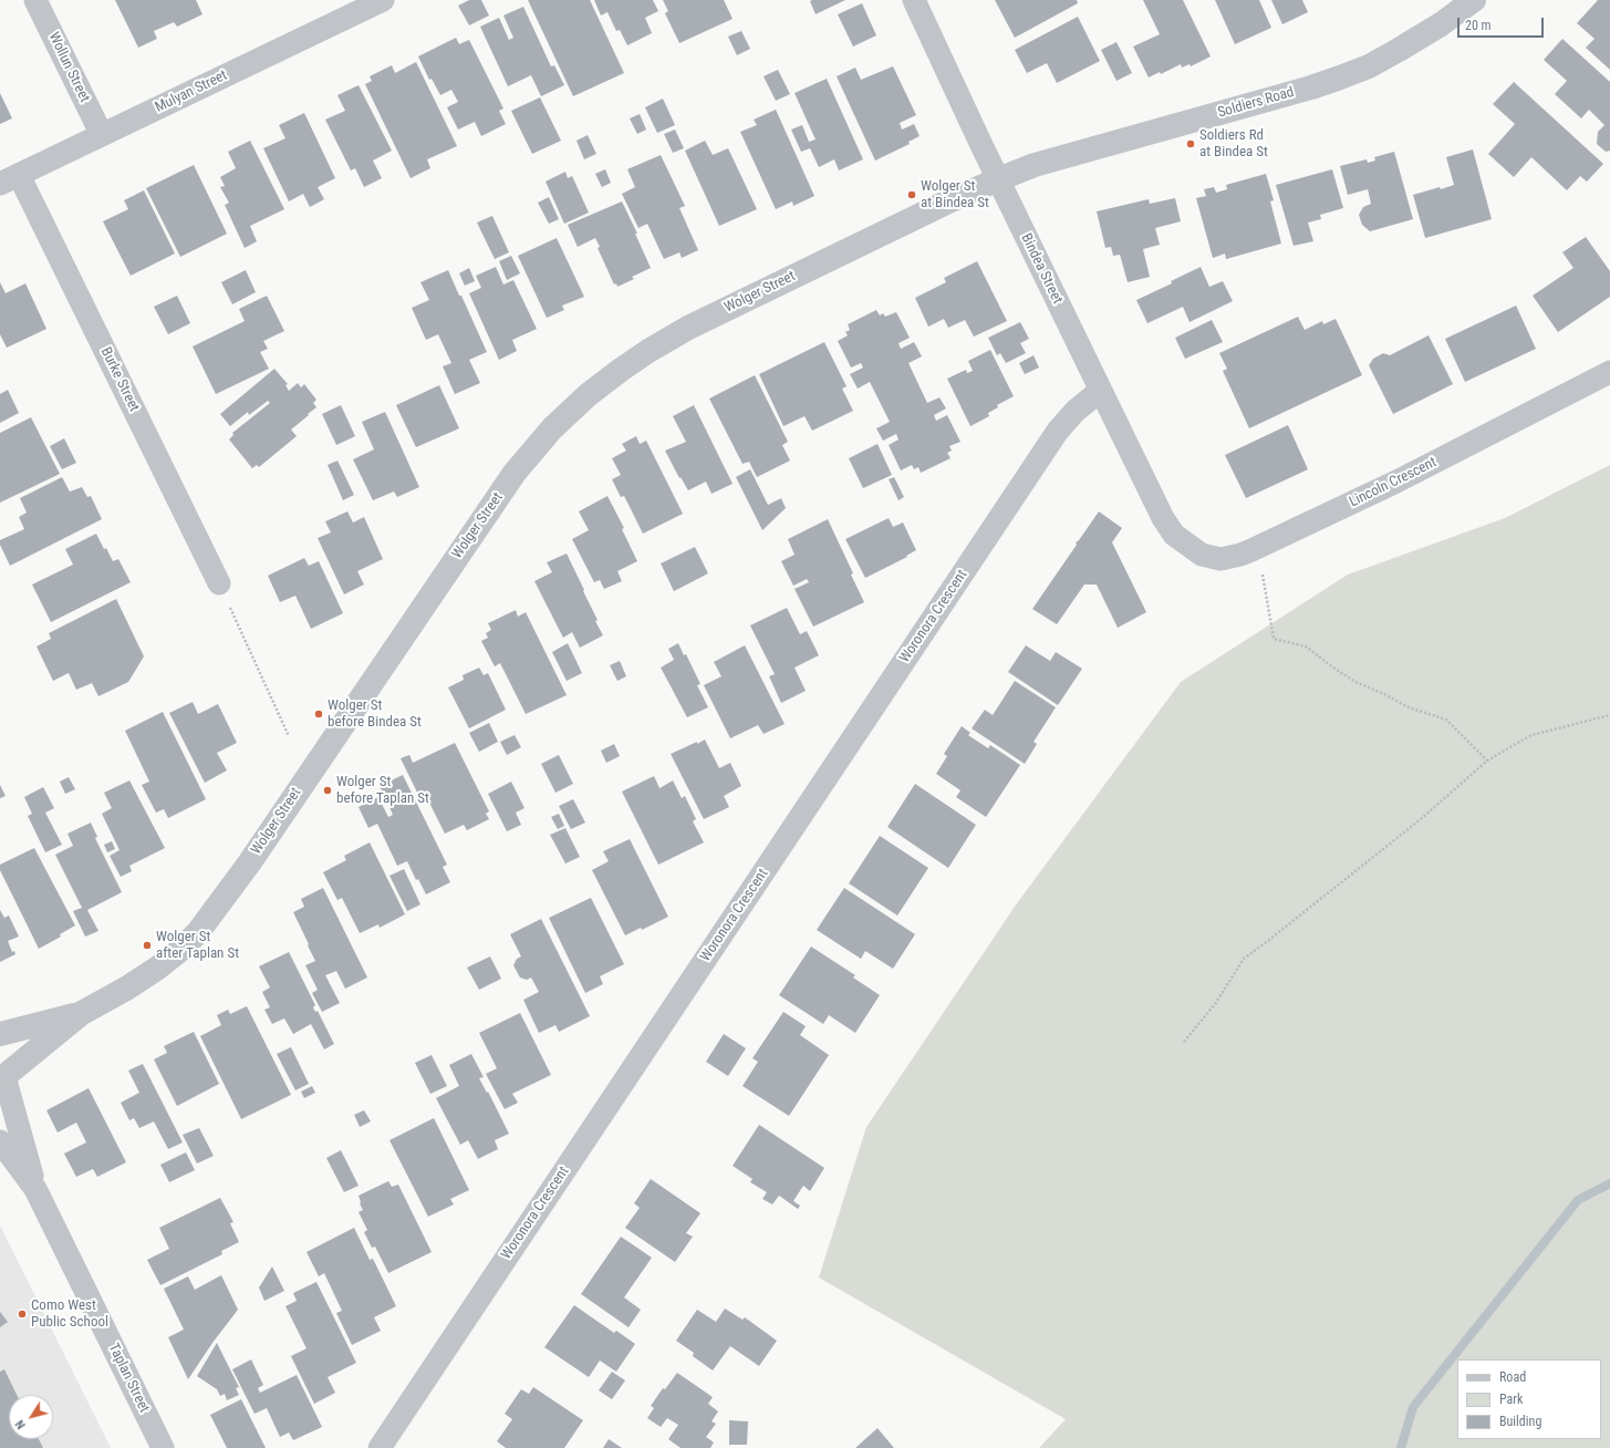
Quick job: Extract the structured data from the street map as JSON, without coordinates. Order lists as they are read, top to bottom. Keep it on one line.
{"streets":{"street":["Wollun Street","Mulyan Street","Soldiers Road","Bindea Street","Wolger Street","Burke Street","Lincoln Crescent","Woronora Crescent","Taplan Street"]},"crossings":[["Wollun Street","Mulyan Street"],["Mulyan Street","Burke Street"],["Soldiers Road","Bindea Street"],["Soldiers Road","Wolger Street"],["Bindea Street","Wolger Street"],["Bindea Street","Lincoln Crescent"],["Bindea Street","Woronora Crescent"],["Wolger Street","Taplan Street"]],"places":["Soldiers Rd at Bindea St","Wolger St at Bindea St","Wolger St before Bindea St","Wolger St before Taplan St","Wolger St after Taplan St","Como West Public School"],"legend":["Road","Park","Building"],"scale_bar":"20 m","north":"bottom left"}
